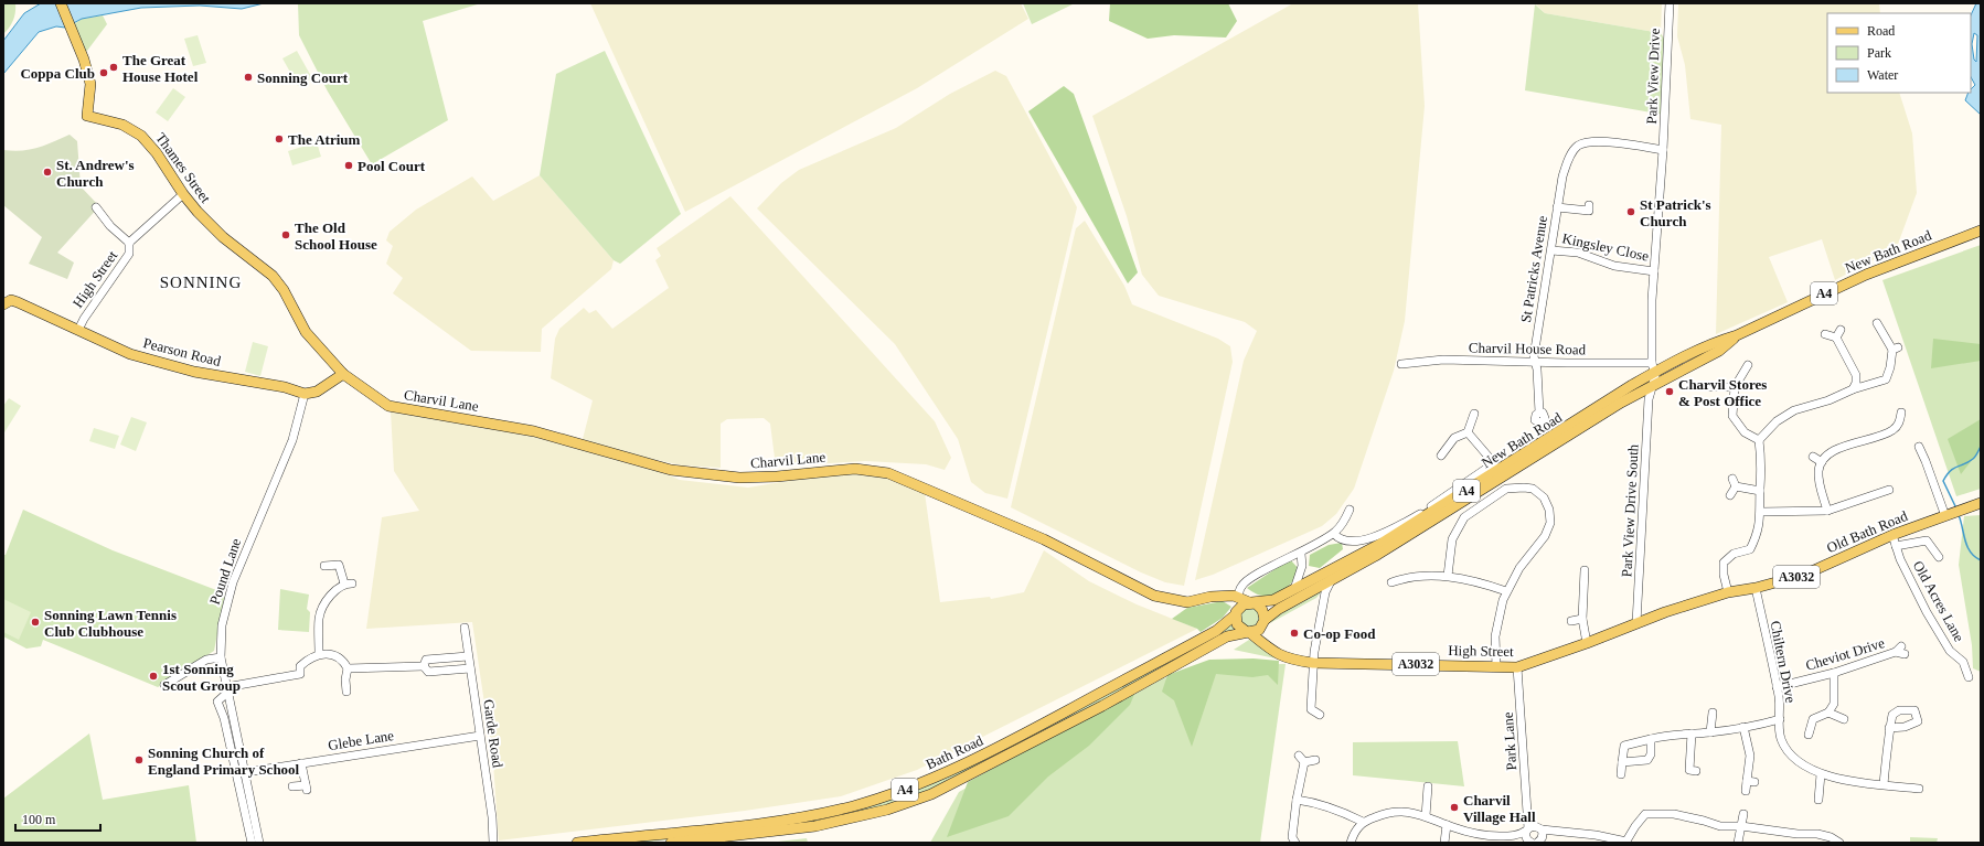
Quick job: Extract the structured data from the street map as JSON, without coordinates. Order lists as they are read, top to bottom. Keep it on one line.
{"streets":{"main road":["Thames Street","New Bath Road","High Street","A4","Pearson Road","Charvil Lane","Old Bath Road","A3032","Bath Road"],"street":["Park View Drive","Kingsley Close","St Patricks Avenue","Charvil House Road","Park View Drive South","Pound Lane","Old Acres Lane","Cheviot Drive","Chiltern Drive","Garde Road","Glebe Lane","Park Lane"]},"crossings":[["Park View Drive","Kingsley Close"],["Park View Drive","New Bath Road"],["Park View Drive","St Patricks Avenue"],["Park View Drive","Charvil House Road"],["Thames Street","High Street"],["Thames Street","Charvil Lane"],["Kingsley Close","St Patricks Avenue"],["New Bath Road","High Street"],["New Bath Road","Charvil Lane"],["New Bath Road","Park View Drive South"],["New Bath Road","Bath Road"],["St Patricks Avenue","Charvil House Road"],["High Street","Pearson Road"],["High Street","Charvil Lane"],["High Street","Park View Drive South"],["High Street","Old Bath Road"],["High Street","Park Lane"],["High Street","Bath Road"],["Pearson Road","Pound Lane"],["Charvil Lane","Bath Road"],["Park View Drive South","Old Bath Road"],["Old Bath Road","Old Acres Lane"],["Old Bath Road","Chiltern Drive"],["Pound Lane","Glebe Lane"],["Cheviot Drive","Chiltern Drive"],["Garde Road","Glebe Lane"]],"districts":["SONNING"],"places":["The Great House Hotel","Coppa Club","Sonning Court","The Atrium","Pool Court","St. Andrew's Church","St Patrick's Church","The Old School House","Charvil Stores & Post Office","Sonning Lawn Tennis Club Clubhouse","Co-op Food","1st Sonning Scout Group","Sonning Church of England Primary School","Charvil Village Hall"],"legend":["Road","Park","Water"],"scale_bar":"100 m"}
